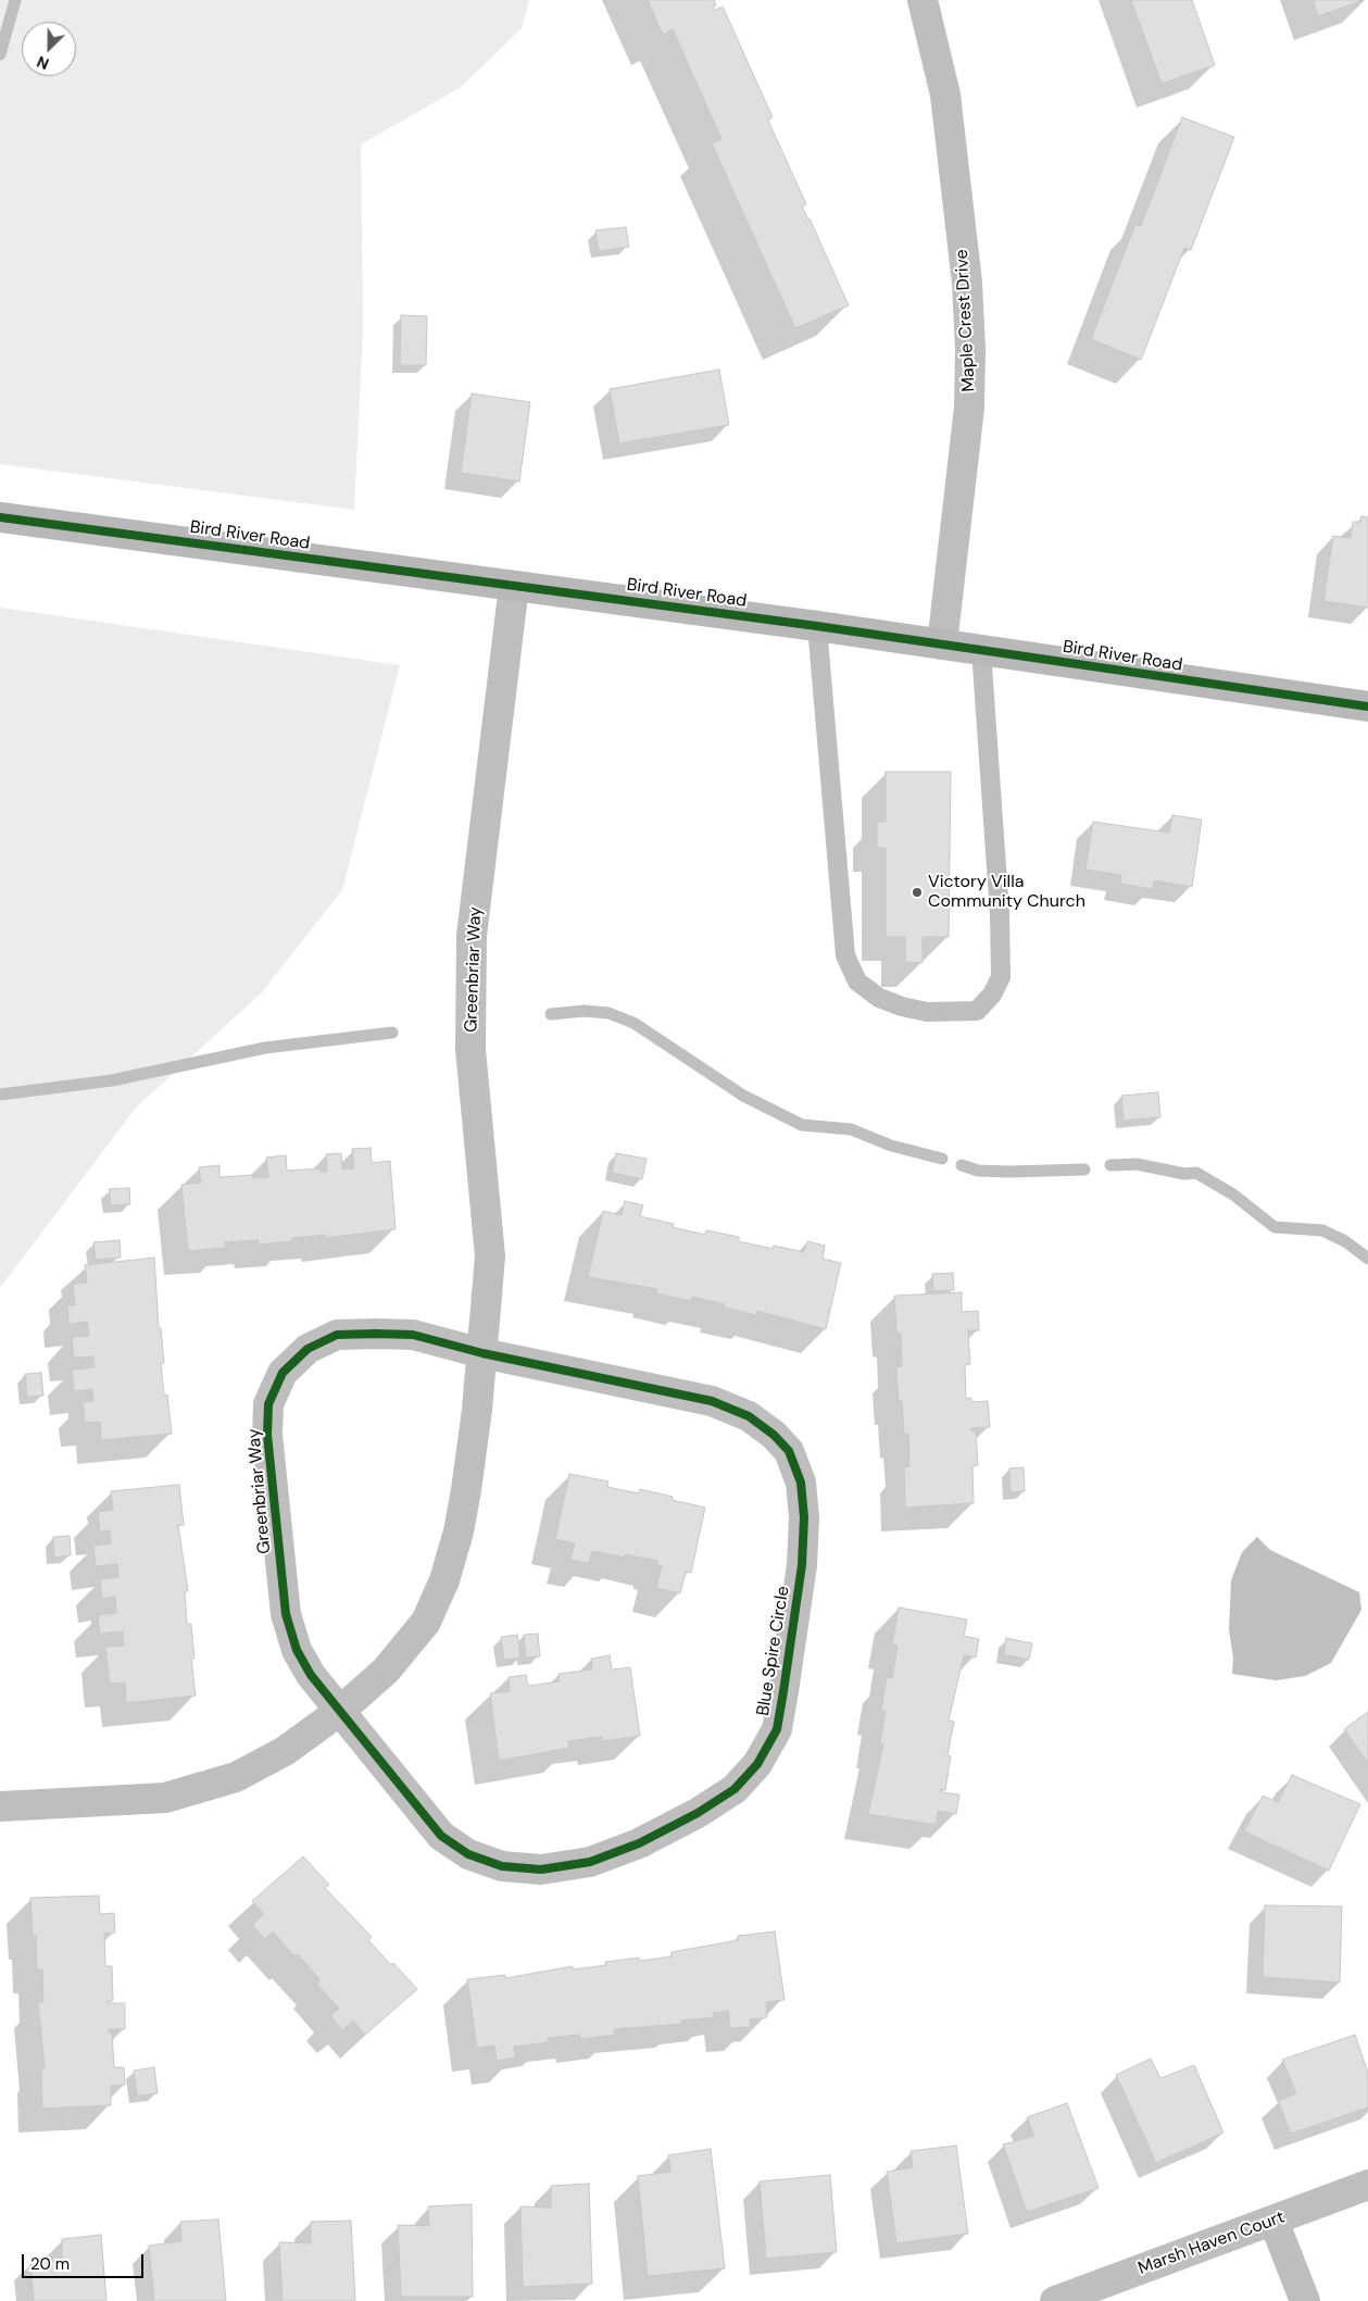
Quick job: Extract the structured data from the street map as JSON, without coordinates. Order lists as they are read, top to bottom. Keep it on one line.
{"streets":{"street":["Maple Crest Drive","Bird River Road","Greenbriar Way","Blue Spire Circle","Marsh Haven Court"]},"crossings":[["Maple Crest Drive","Bird River Road"],["Bird River Road","Greenbriar Way"],["Greenbriar Way","Blue Spire Circle"]],"places":["Victory Villa Community Church"],"scale_bar":"20 m","north":"bottom left"}
